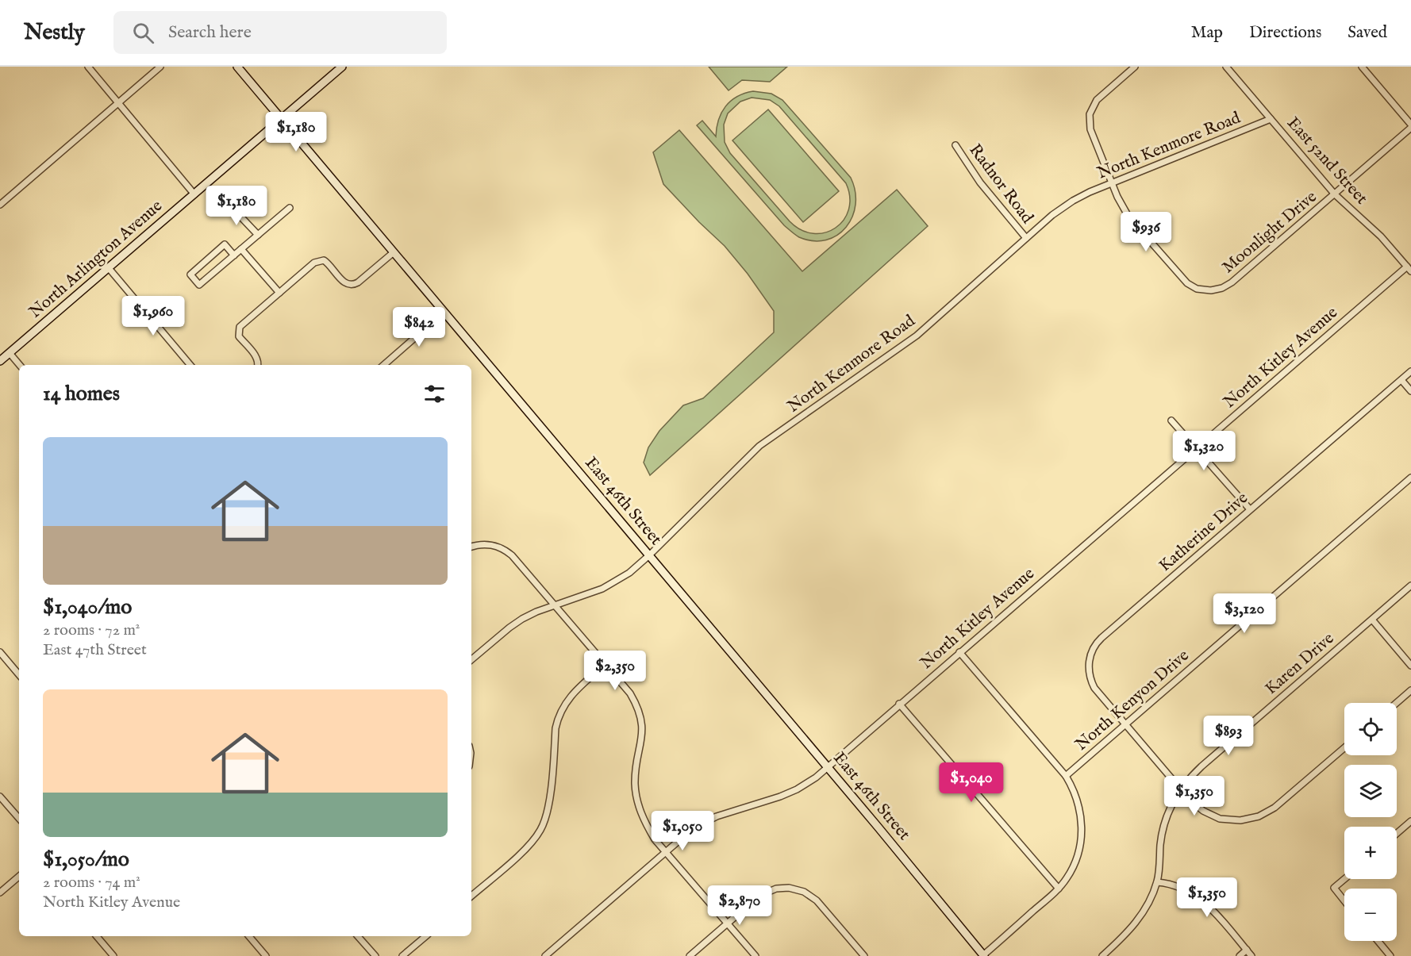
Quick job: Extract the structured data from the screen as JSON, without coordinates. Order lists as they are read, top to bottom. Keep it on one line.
{"streets":{"main road":["North Arlington Avenue","East 46th Street"],"street":["North Kenmore Road","East 52nd Street","Radnor Road","Moonlight Drive","North Kitley Avenue","Katherine Drive","Karen Drive","North Kenyon Drive"]},"crossings":[["North Kenmore Road","East 52nd Street"],["North Kenmore Road","Radnor Road"],["North Kenmore Road","Moonlight Drive"],["North Kenmore Road","East 46th Street"],["East 52nd Street","Moonlight Drive"],["East 52nd Street","North Kitley Avenue"],["North Arlington Avenue","East 46th Street"],["North Kitley Avenue","East 46th Street"],["Katherine Drive","North Kenyon Drive"]],"page":{"header":"Nestly","search":"Search here","nav":["Map","Directions","Saved"],"price":["$1,180","$1,180","$936","$1,960","$842","$1,320","$3,120","$2,350","$893","$1,040","$1,350","$1,050","$1,350","$2,870"],"heading":"14 homes","list":[{"name":"$1,040/mo","note":"2 rooms · 72 m² · East 47th Street"},{"name":"$1,050/mo","note":"2 rooms · 74 m² · North Kitley Avenue"}],"map_buttons":["+","−"]}}
